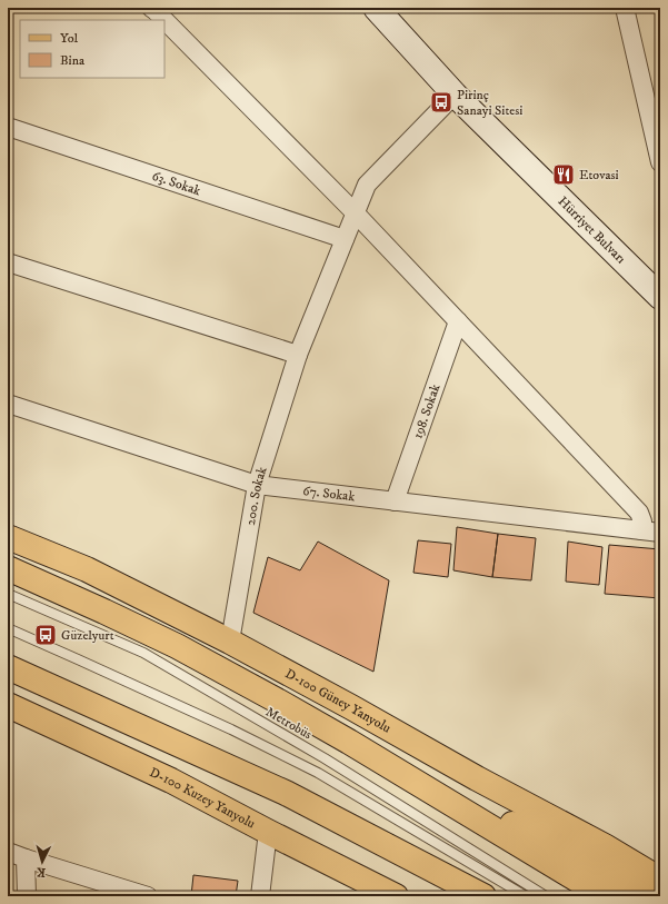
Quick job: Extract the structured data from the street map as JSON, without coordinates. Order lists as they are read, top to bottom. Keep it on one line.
{"streets":{"main road":["Hürriyet Bulvarı","D-100 Güney Yanyolu","D-100 Kuzey Yanyolu"],"street":["63. Sokak","198. Sokak","67. Sokak","200. Sokak"],"lane":["Metrobüs"]},"crossings":[["63. Sokak","200. Sokak"],["Hürriyet Bulvarı","200. Sokak"],["198. Sokak","67. Sokak"],["67. Sokak","200. Sokak"],["200. Sokak","D-100 Güney Yanyolu"]],"places":{"bus stop":["Pirinç Sanayi Sitesi","Güzelyurt"],"restaurant":["Etovasi"]},"legend":["Yol","Bina"],"north":"bottom"}
